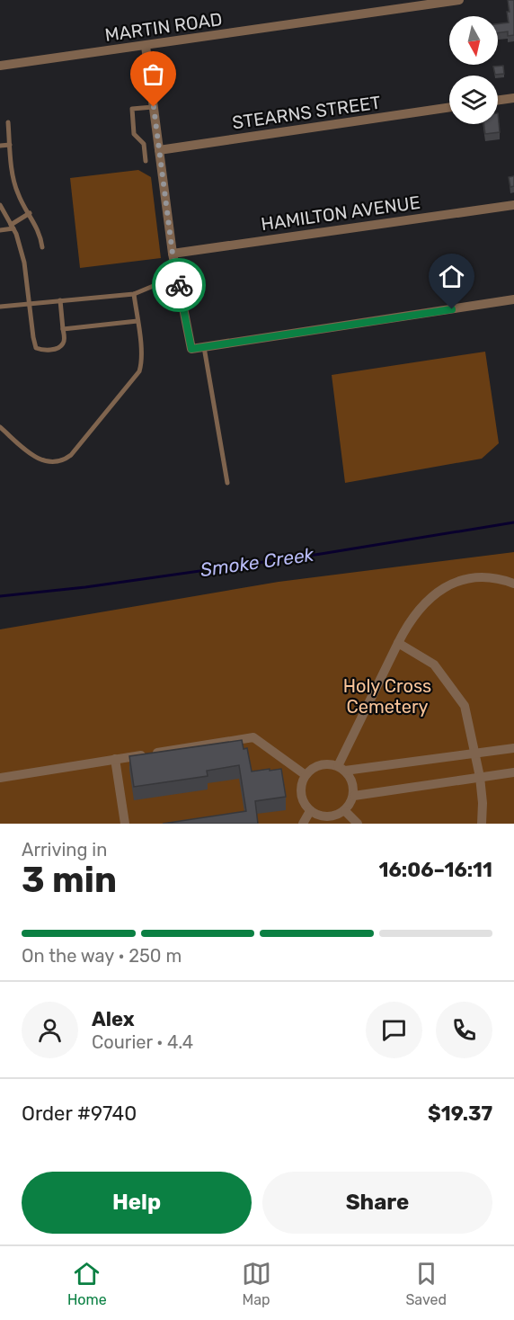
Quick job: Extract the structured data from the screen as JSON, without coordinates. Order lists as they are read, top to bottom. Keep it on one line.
{"streets":{"street":["MARTIN ROAD","STEARNS STREET","HAMILTON AVENUE"]},"water":["Smoke Creek"],"parks":["Holy Cross Cemetery"],"north":"bottom","page":{"heading":["3 min","Arriving in","16:06–16:11"],"panel":["Alex","Courier · 4.4","Order #9740","$19.37"],"bar":"On the way · 250 m","buttons":["Help","Share"],"tabs":["Home","Map","Saved"]}}
